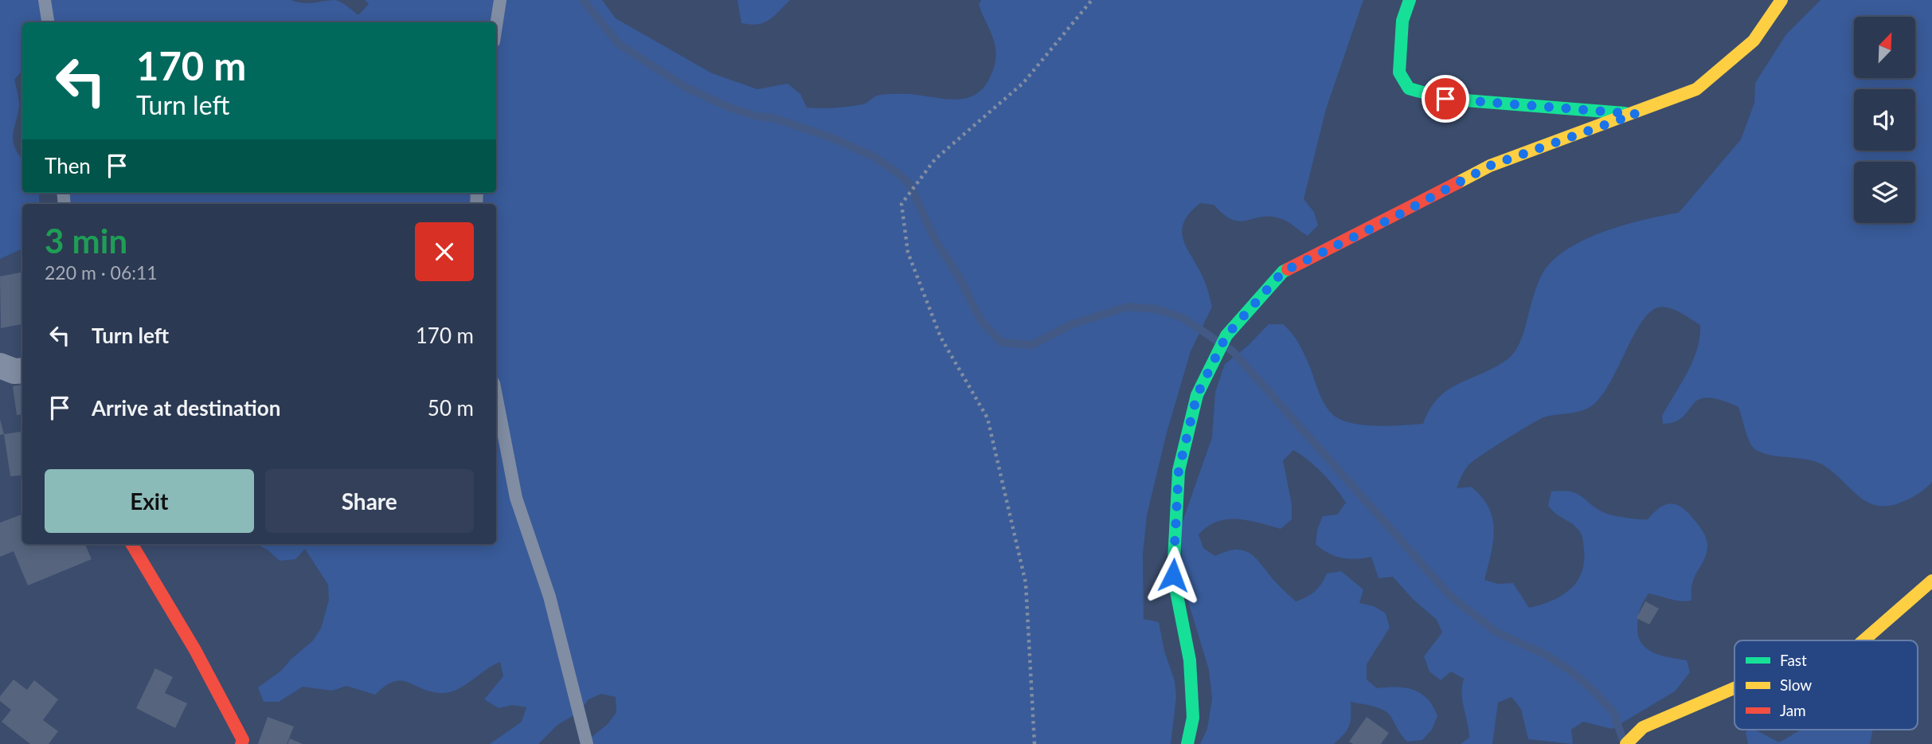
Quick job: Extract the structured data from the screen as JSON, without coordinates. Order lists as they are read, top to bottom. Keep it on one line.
{"legend":["Fast","Slow","Jam"],"north":"top right","page":{"turn":["170 m","Turn left"],"then":"Then","heading":["3 min","220 m · 06:11"],"list":[{"name":"Turn left","value":"170 m"},{"name":"Arrive at destination","value":"50 m"}],"buttons":["Exit","Share"]}}
